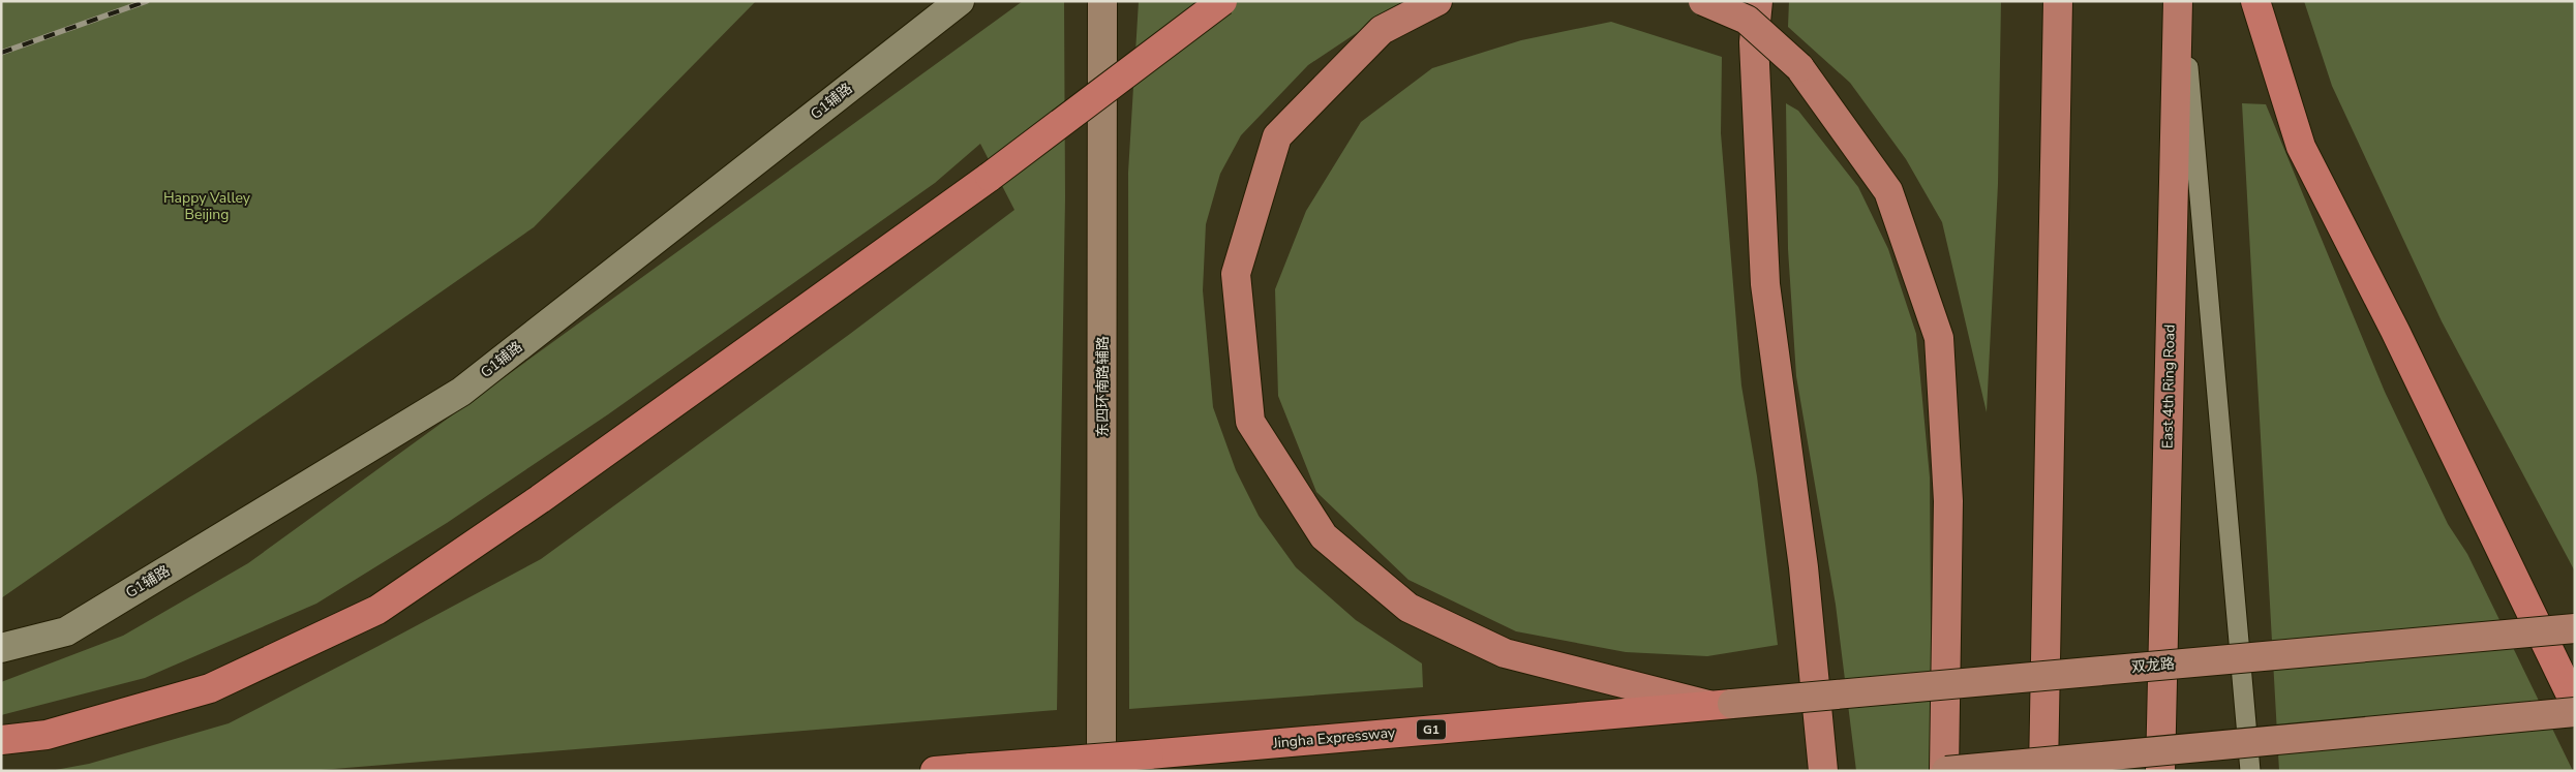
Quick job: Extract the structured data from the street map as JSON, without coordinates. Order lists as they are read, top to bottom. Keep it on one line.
{"streets":{"highway":["East 4th Ring Road","G1","Jingha Expressway"],"main road":["东四环南路辅路","双龙路"],"street":["G1辅路"]},"crossings":[["双龙路","Jingha Expressway"]],"parks":["Happy Valley Beijing"]}
